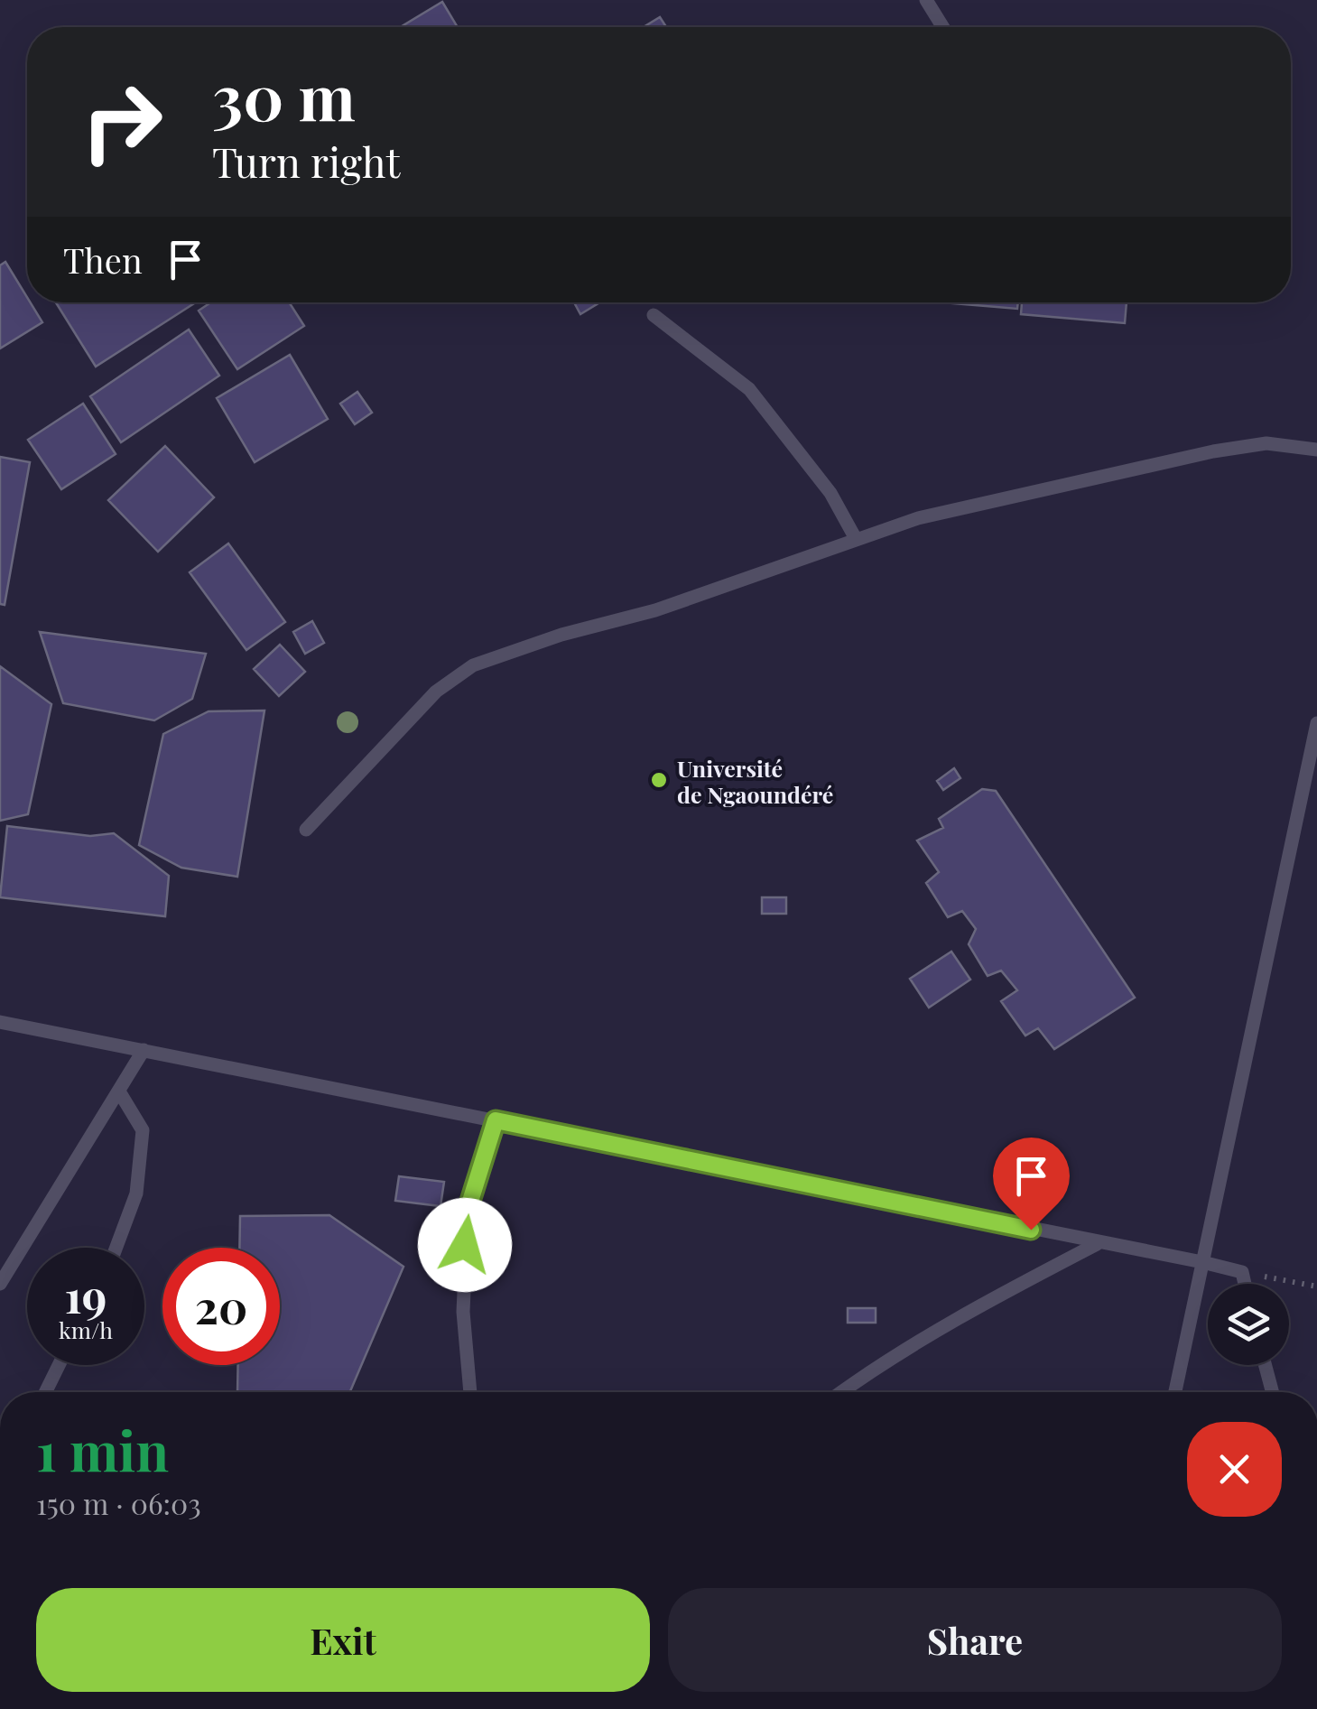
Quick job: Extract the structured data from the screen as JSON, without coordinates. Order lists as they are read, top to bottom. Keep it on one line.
{"places":["Université de Ngaoundéré"],"page":{"turn":["30 m","Turn right"],"then":"Then","speed":"19 km/h","limit":"20","heading":["1 min","150 m · 06:03"],"buttons":["Exit","Share"]}}
